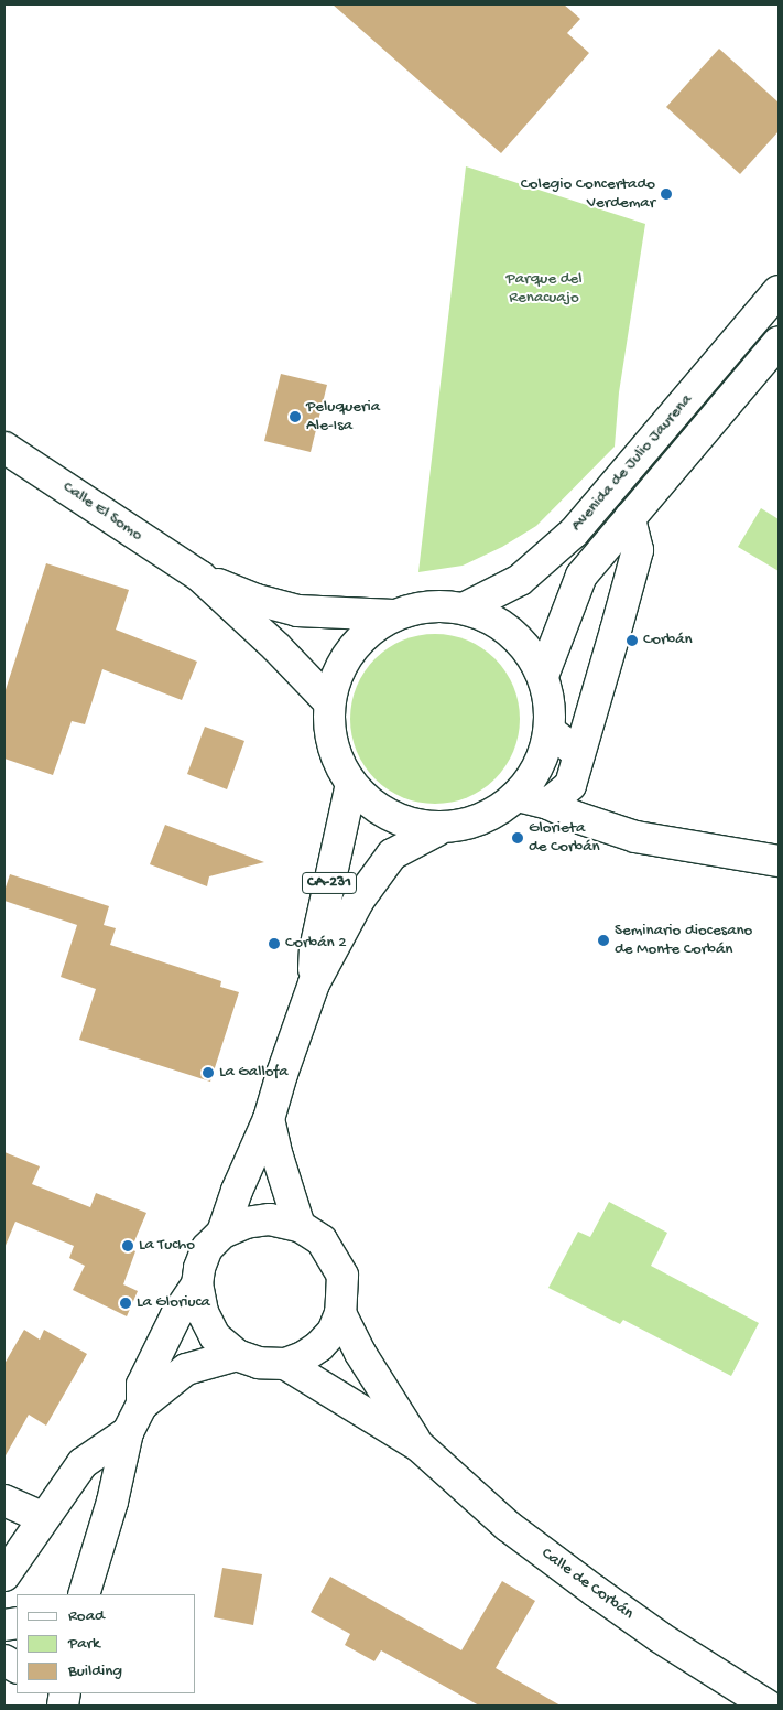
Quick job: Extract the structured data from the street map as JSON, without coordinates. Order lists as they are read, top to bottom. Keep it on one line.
{"streets":{"main road":["Avenida de Julio Jaurena","Calle El Somo","CA-231","Calle de Corbán"]},"crossings":[["CA-231","Calle de Corbán"]],"parks":["Parque del Renacuajo"],"places":["Colegio Concertado Verdemar","Peluqueria Ale-Isa","Corbán","Glorieta de Corbán","Seminario diocesano de Monte Corbán","Corbán 2","La Gallofa","La Tucho","La Gloriuca"],"legend":["Road","Park","Building"]}
